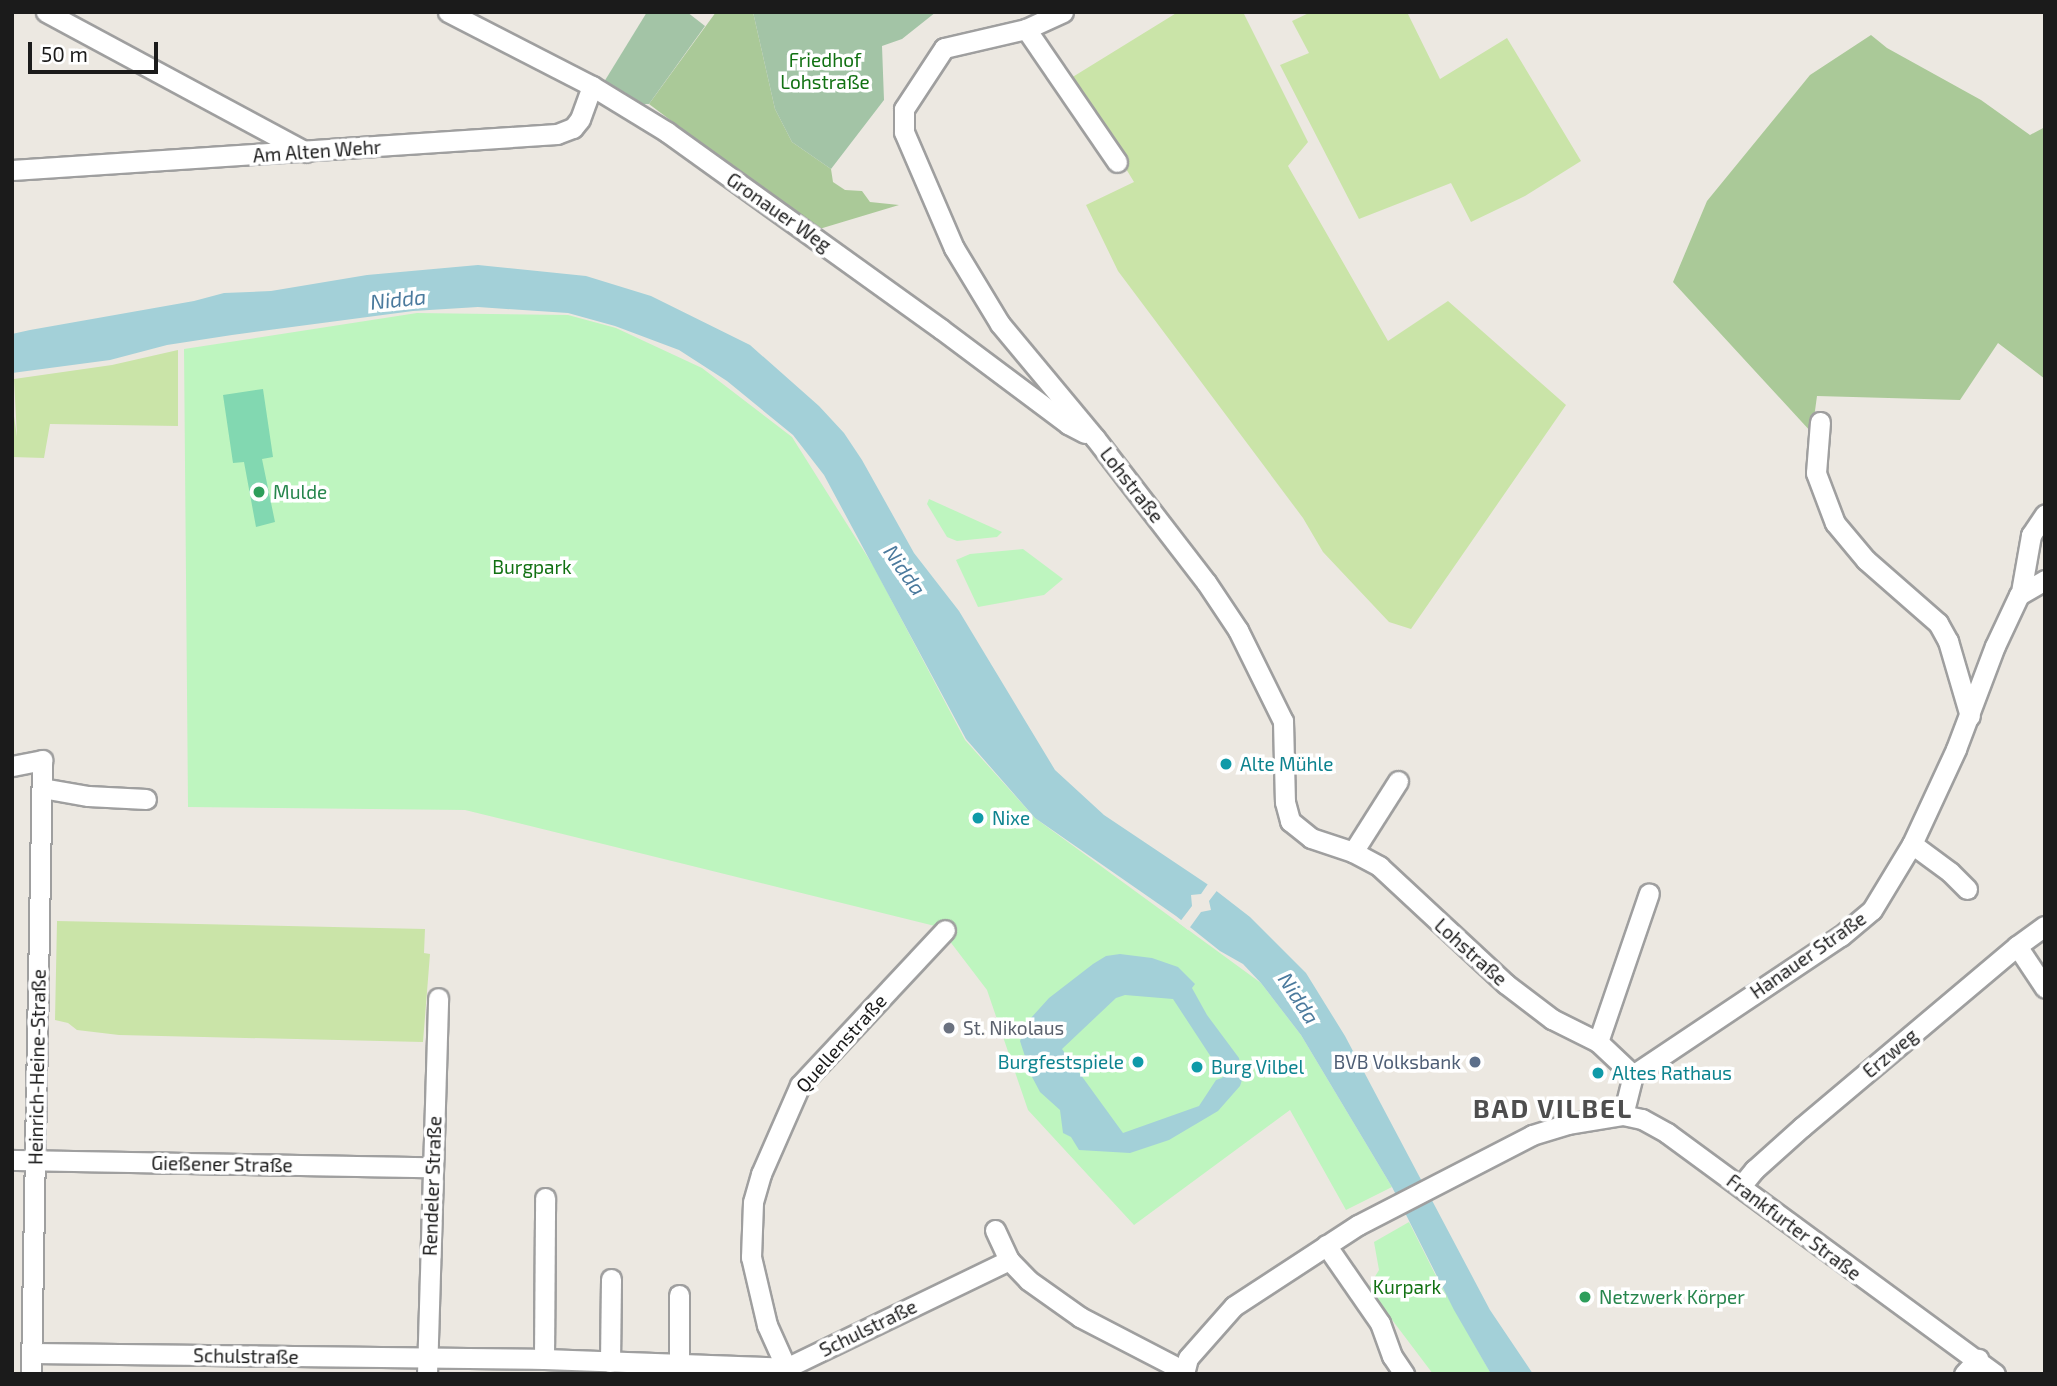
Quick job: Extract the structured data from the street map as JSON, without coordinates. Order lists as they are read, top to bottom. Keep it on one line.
{"streets":{"street":["Am Alten Wehr","Gronauer Weg","Lohstraße","Hanauer Straße","Quellenstraße","Erzweg","Heinrich-Heine-Straße","Gießener Straße","Rendeler Straße","Frankfurter Straße","Schulstraße"]},"crossings":[["Am Alten Wehr","Gronauer Weg"],["Gronauer Weg","Lohstraße"],["Lohstraße","Hanauer Straße"],["Quellenstraße","Schulstraße"],["Erzweg","Frankfurter Straße"],["Heinrich-Heine-Straße","Gießener Straße"],["Heinrich-Heine-Straße","Schulstraße"],["Gießener Straße","Rendeler Straße"],["Rendeler Straße","Schulstraße"]],"districts":["BAD VILBEL"],"water":["Nidda"],"parks":["Friedhof Lohstraße","Burgpark","Kurpark"],"places":["Mulde","Alte Mühle","Nixe","St. Nikolaus","Burgfestspiele","BVB Volksbank","Burg Vilbel","Altes Rathaus","Netzwerk Körper"],"scale_bar":"50 m"}
